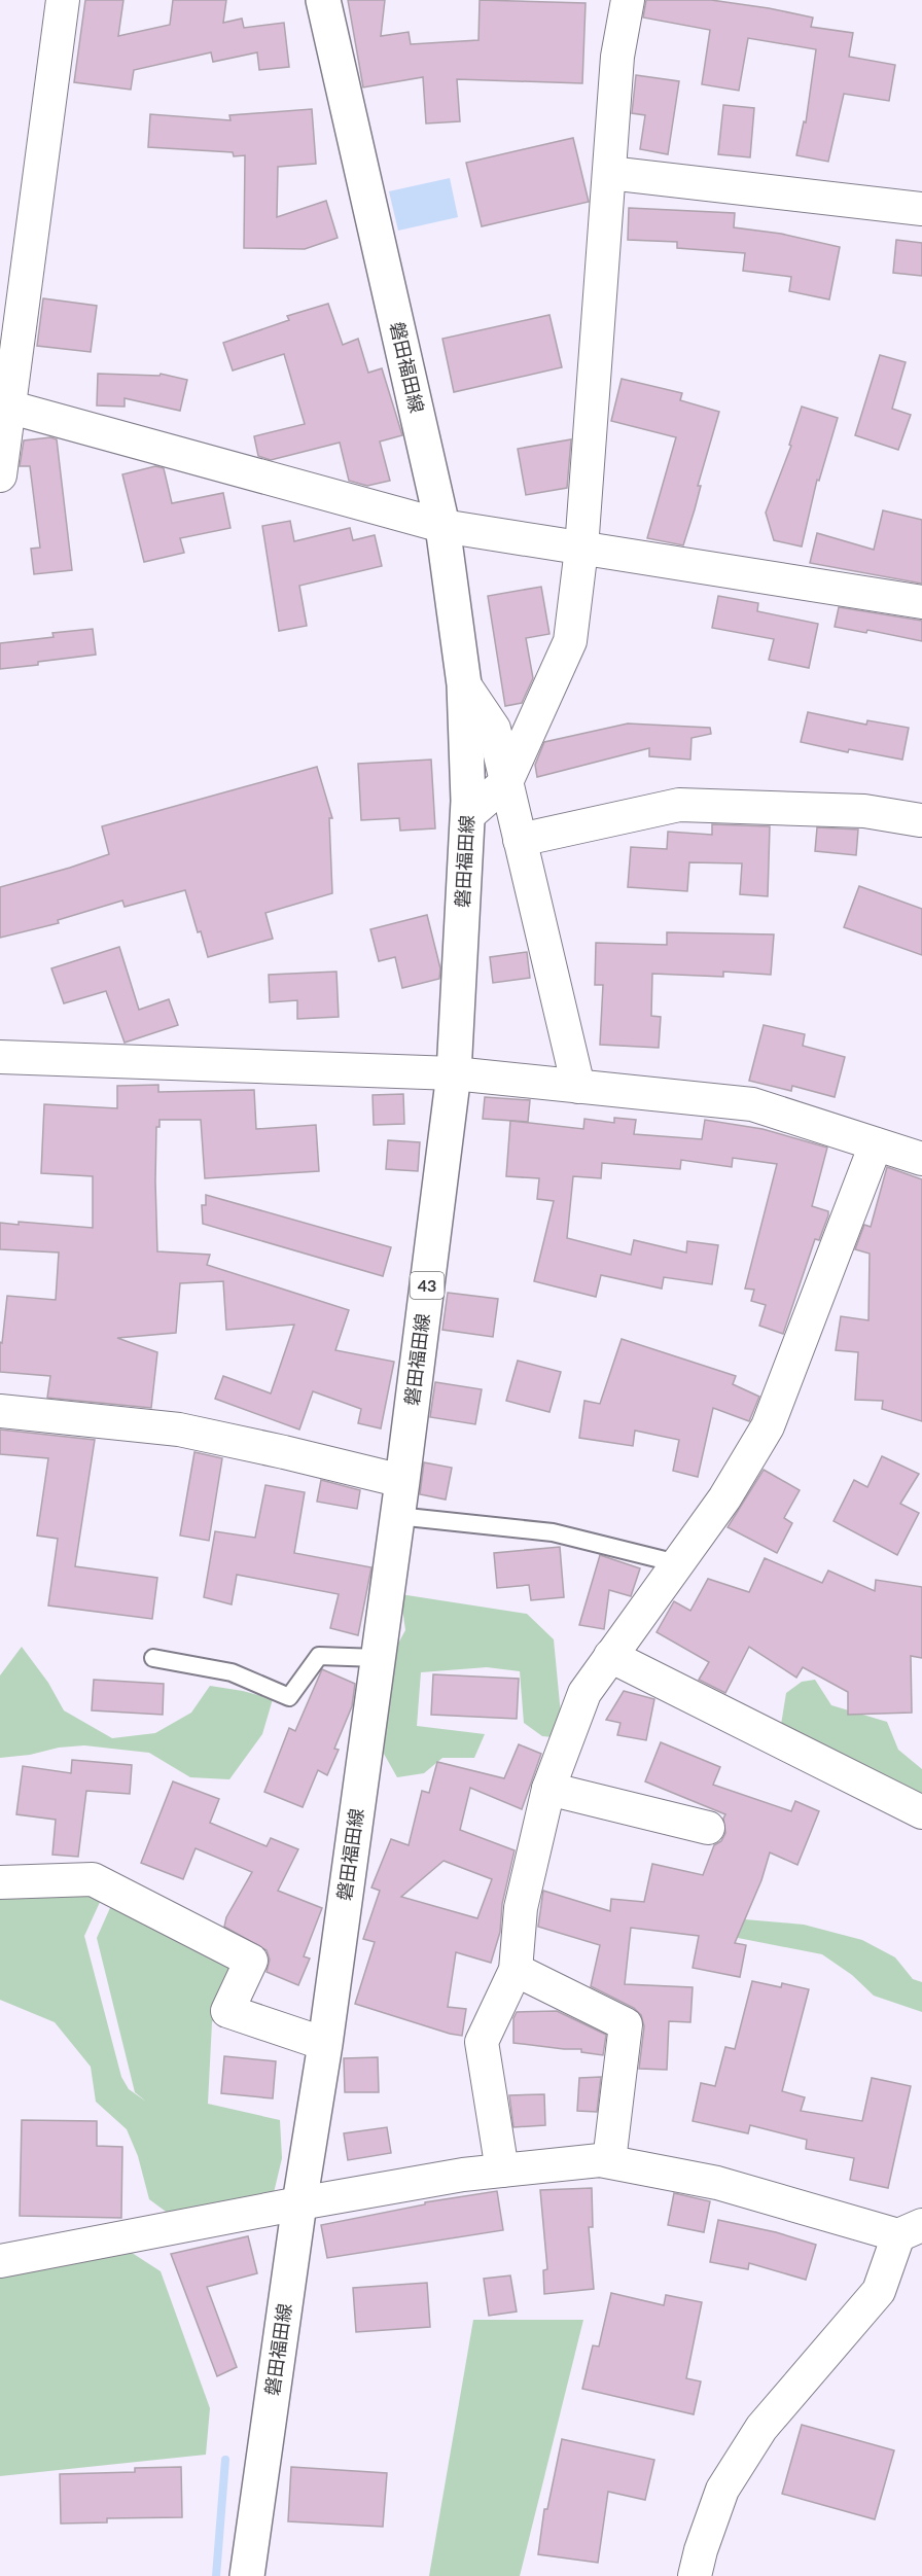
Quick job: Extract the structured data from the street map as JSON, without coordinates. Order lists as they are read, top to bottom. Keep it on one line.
{"streets":{"main road":["磐田福田線","43"]}}
